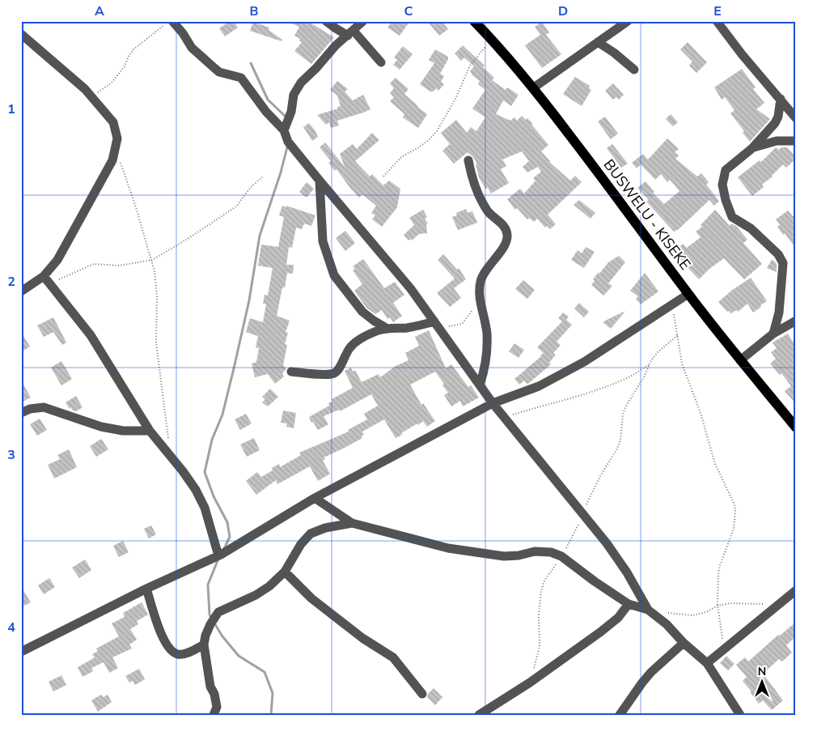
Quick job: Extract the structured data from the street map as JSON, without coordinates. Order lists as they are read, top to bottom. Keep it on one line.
{"streets":{"main road":["BUSWELU - KISEKE"]},"north":"top","grid":{"columns":["A","B","C","D","E"],"rows":["1","2","3","4"]}}
